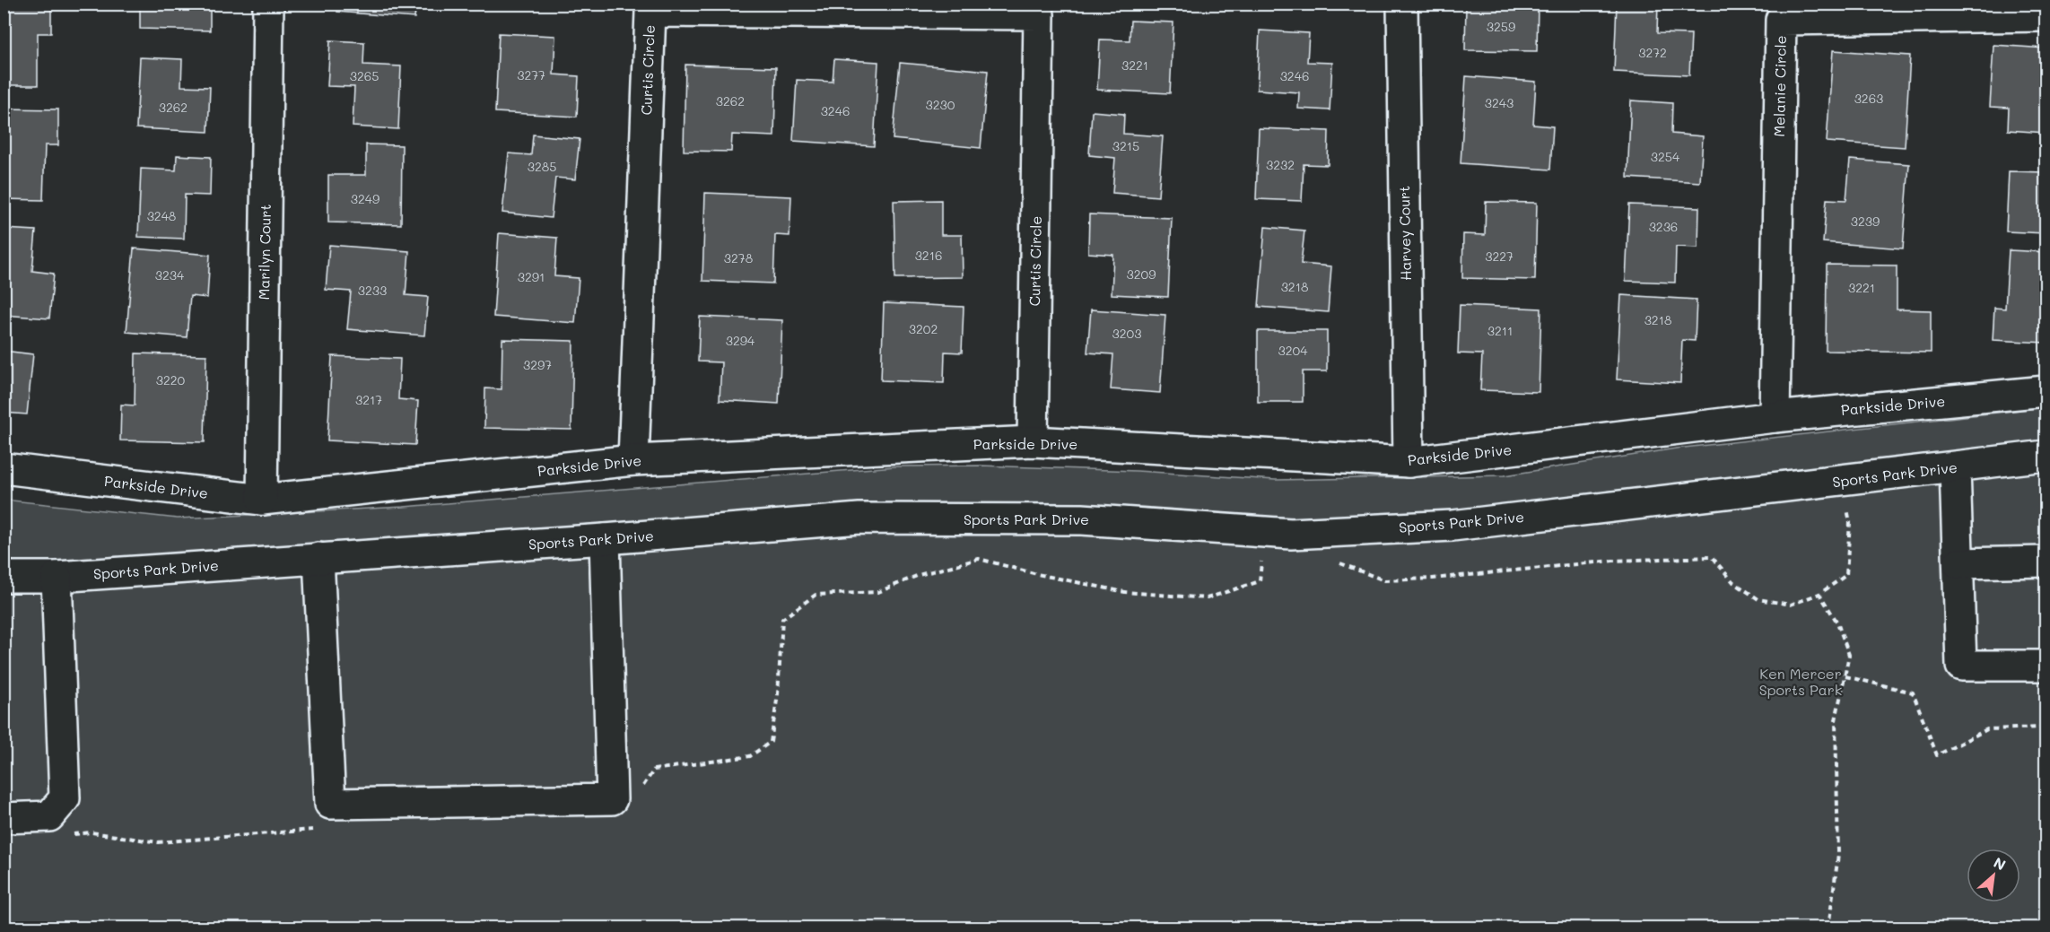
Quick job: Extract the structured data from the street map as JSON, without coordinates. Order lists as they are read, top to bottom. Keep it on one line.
{"streets":{"street":["Curtis Circle","Melanie Circle","Harvey Court","Marilyn Court","Parkside Drive","Sports Park Drive"]},"crossings":[["Curtis Circle","Parkside Drive"],["Melanie Circle","Parkside Drive"],["Harvey Court","Parkside Drive"],["Marilyn Court","Parkside Drive"]],"parks":["Ken Mercer Sports Park"],"house_numbers":["3259","3272","3221","3277","3265","3246","3263","3262","3243","3230","3262","3246","3215","3254","3232","3285","3249","3248","3239","3236","3216","3227","3278","3209","3234","3291","3218","3221","3233","3218","3202","3211","3203","3294","3204","3297","3220","3217"],"north":"top right"}
